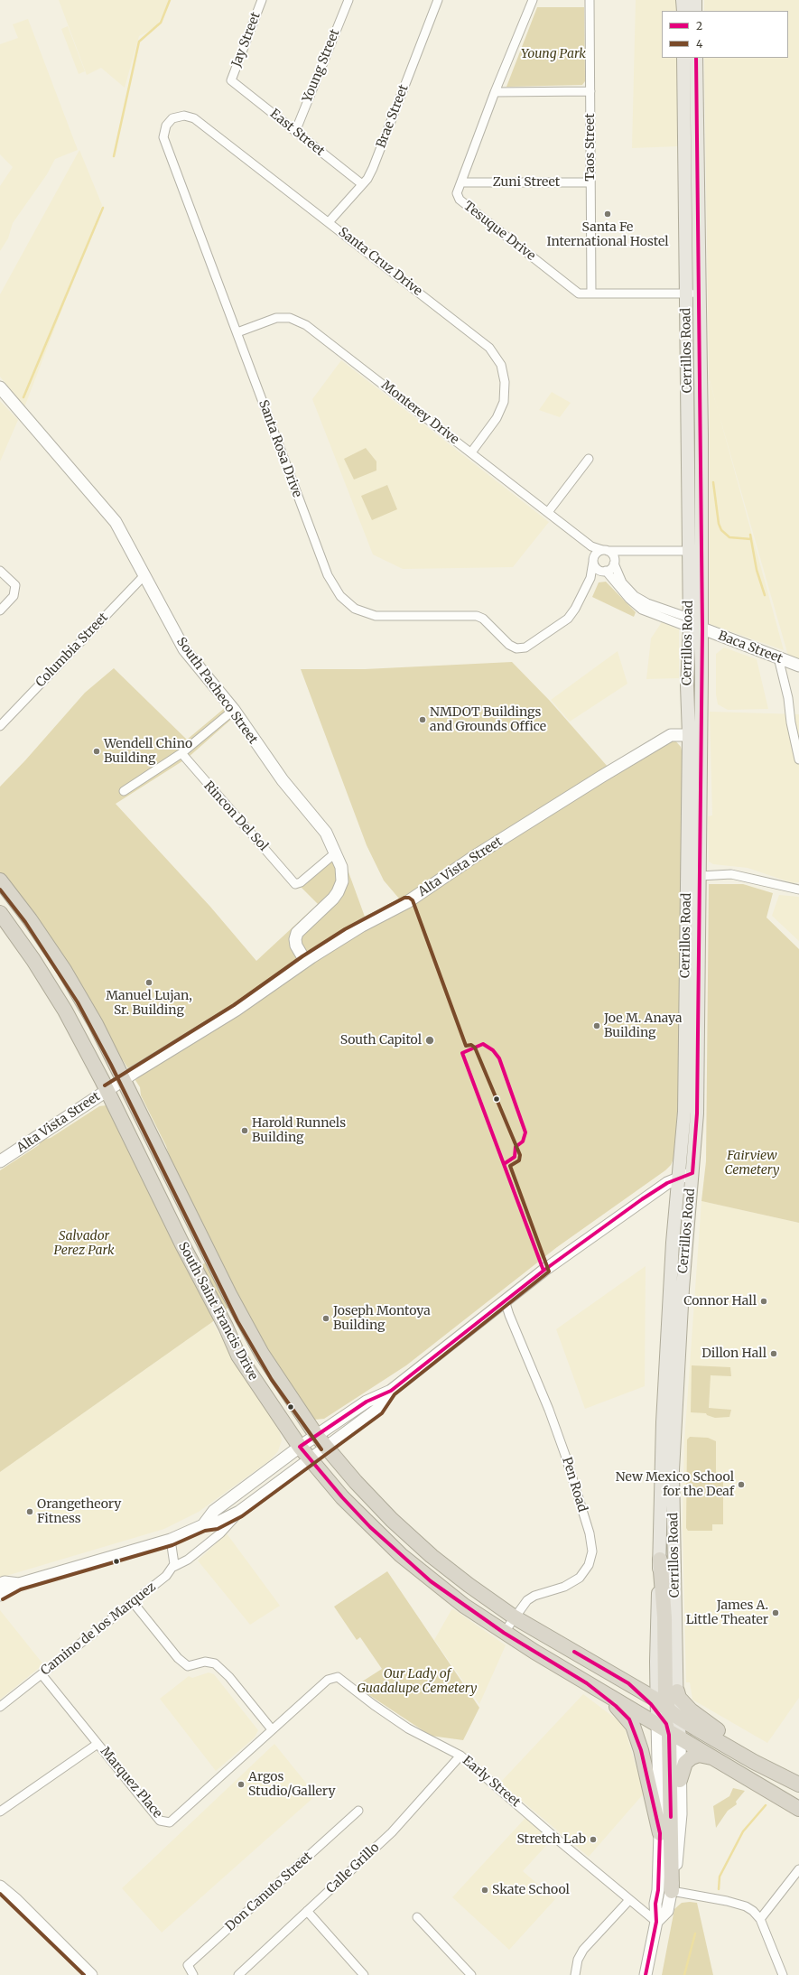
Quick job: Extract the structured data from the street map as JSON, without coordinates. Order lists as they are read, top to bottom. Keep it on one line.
{"streets":{"highway":["South Saint Francis Drive"],"main road":["Cerrillos Road"],"street":["Jay Street","Young Street","Brae Street","East Street","Taos Street","Zuni Street","Tesuque Drive","Santa Cruz Drive","Monterey Drive","Santa Rosa Drive","Baca Street","Columbia Street","South Pacheco Street","Rincon Del Sol","Alta Vista Street","Pen Road","Camino de los Marquez","Early Street","Marquez Place","Calle Grillo","Don Canuto Street"]},"crossings":[["Jay Street","East Street"],["Young Street","East Street"],["Brae Street","East Street"],["Brae Street","Santa Cruz Drive"],["Taos Street","Zuni Street"],["Taos Street","Tesuque Drive"],["Zuni Street","Tesuque Drive"],["Tesuque Drive","Cerrillos Road"],["Santa Cruz Drive","Monterey Drive"],["Santa Cruz Drive","Santa Rosa Drive"],["Cerrillos Road","Monterey Drive"],["Cerrillos Road","Baca Street"],["Cerrillos Road","Alta Vista Street"],["Cerrillos Road","South Saint Francis Drive"],["Cerrillos Road","Early Street"],["Monterey Drive","Santa Rosa Drive"],["Columbia Street","South Pacheco Street"],["South Pacheco Street","Rincon Del Sol"],["South Pacheco Street","Alta Vista Street"],["Alta Vista Street","South Saint Francis Drive"],["South Saint Francis Drive","Pen Road"],["Camino de los Marquez","Marquez Place"],["Early Street","Marquez Place"],["Early Street","Calle Grillo"]],"parks":["Young Park","Fairview Cemetery","Salvador Perez Park","Our Lady of Guadalupe Cemetery"],"places":["Santa Fe International Hostel","NMDOT Buildings and Grounds Office","Wendell Chino Building","Manuel Lujan, Sr. Building","Joe M. Anaya Building","South Capitol","Harold Runnels Building","Connor Hall","Joseph Montoya Building","Dillon Hall","New Mexico School for the Deaf","Orangetheory Fitness","James A. Little Theater","Argos Studio/Gallery","Stretch Lab","Skate School"],"lines":["transit line 2","transit line 4"],"legend":["2","4"]}
